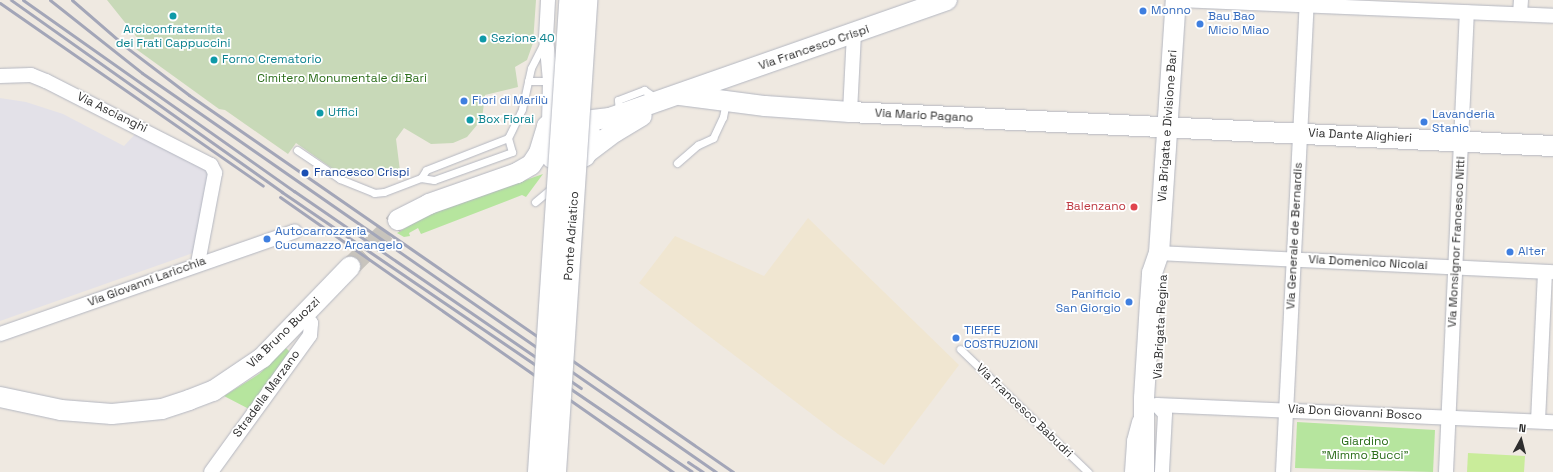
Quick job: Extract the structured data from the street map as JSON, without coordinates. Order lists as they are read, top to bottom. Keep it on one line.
{"streets":{"main road":["Via Francesco Crispi","Via Mario Pagano","Via Brigata e Divisione Bari","Via Dante Alighieri","Ponte Adriatico","Via Brigata Regina","Via Bruno Buozzi"],"street":["Via Ascianghi","Via Generale de Bernardis","Via Monsignor Francesco Nitti","Via Domenico Nicolai","Via Giovanni Laricchia","Stradella Marzano","Via Don Giovanni Bosco"],"lane":["Via Francesco Babudri"]},"crossings":[["Via Francesco Crispi","Via Mario Pagano"],["Via Ascianghi","Via Giovanni Laricchia"],["Via Mario Pagano","Via Brigata e Divisione Bari"],["Via Mario Pagano","Via Dante Alighieri"],["Via Brigata e Divisione Bari","Via Dante Alighieri"],["Via Brigata e Divisione Bari","Via Domenico Nicolai"],["Via Brigata e Divisione Bari","Via Brigata Regina"],["Via Dante Alighieri","Via Generale de Bernardis"],["Via Dante Alighieri","Via Monsignor Francesco Nitti"],["Via Generale de Bernardis","Via Domenico Nicolai"],["Via Generale de Bernardis","Via Don Giovanni Bosco"],["Via Monsignor Francesco Nitti","Via Domenico Nicolai"],["Via Monsignor Francesco Nitti","Via Don Giovanni Bosco"],["Via Domenico Nicolai","Via Brigata Regina"],["Via Brigata Regina","Via Don Giovanni Bosco"],["Via Bruno Buozzi","Stradella Marzano"]],"parks":["Cimitero Monumentale di Bari","Giardino \"Mimmo Bucci\""],"places":["Monno","Arciconfraternita dei Frati Cappuccini","Bau Bao Micio Miao","Sezione 40","Forno Crematorio","Fiori di Marilù","Uffici","Box Fiorai","Lavanderia Stanic","Francesco Crispi","Balenzano","Autocarrozzeria Cucumazzo Arcangelo","Alter","Panificio San Giorgio","TIEFFE COSTRUZIONI"],"north":"top"}
